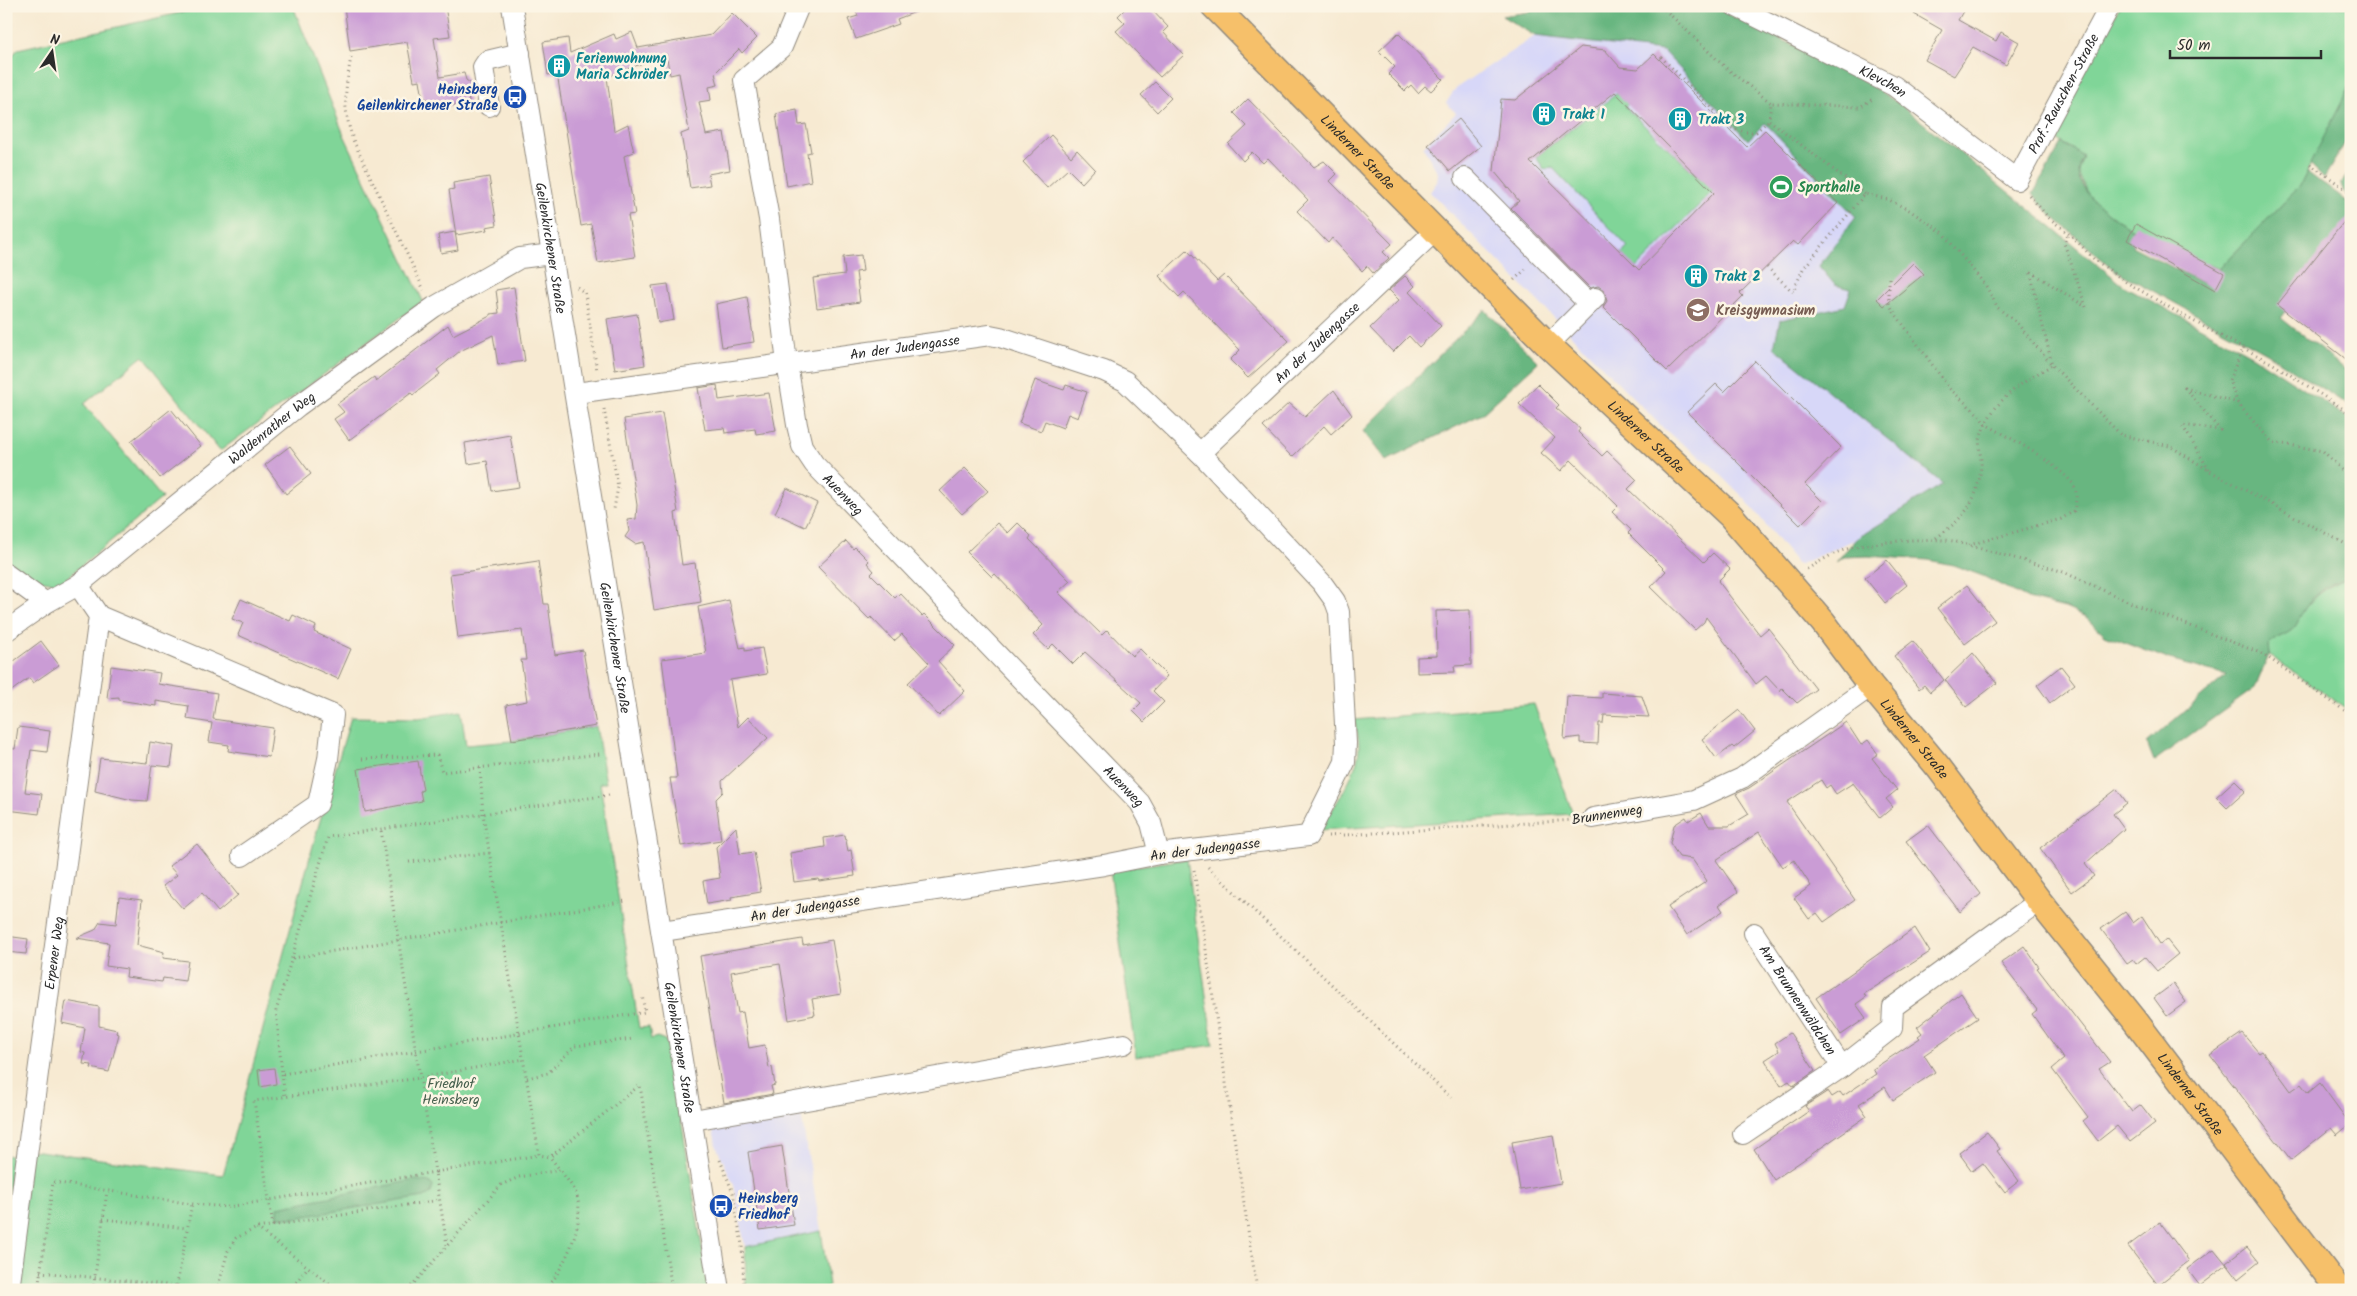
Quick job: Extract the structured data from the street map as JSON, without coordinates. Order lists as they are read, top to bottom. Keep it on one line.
{"streets":{"main road":["Linderner Straße"],"street":["Klevchen","Prof.-Rauschen-Straße","Geilenkirchener Straße","An der Judengasse","Waldenrather Weg","Auenweg","Brunnenweg","Erpener Weg","Am Brunnenwäldchen"]},"crossings":[["Klevchen","Prof.-Rauschen-Straße"],["Linderner Straße","An der Judengasse"],["Linderner Straße","Brunnenweg"],["Linderner Straße","Am Brunnenwäldchen"],["Geilenkirchener Straße","An der Judengasse"],["Geilenkirchener Straße","Waldenrather Weg"],["An der Judengasse","Auenweg"],["An der Judengasse","Brunnenweg"]],"parks":["Friedhof Heinsberg"],"places":{"building":["Ferienwohnung Maria Schröder","Trakt 1","Trakt 3","Trakt 2"],"bus stop":["Heinsberg Geilenkirchener Straße","Heinsberg Friedhof"],"sports":["Sporthalle"],"school or university":["Kreisgymnasium"]},"scale_bar":"50 m","north":"top"}
